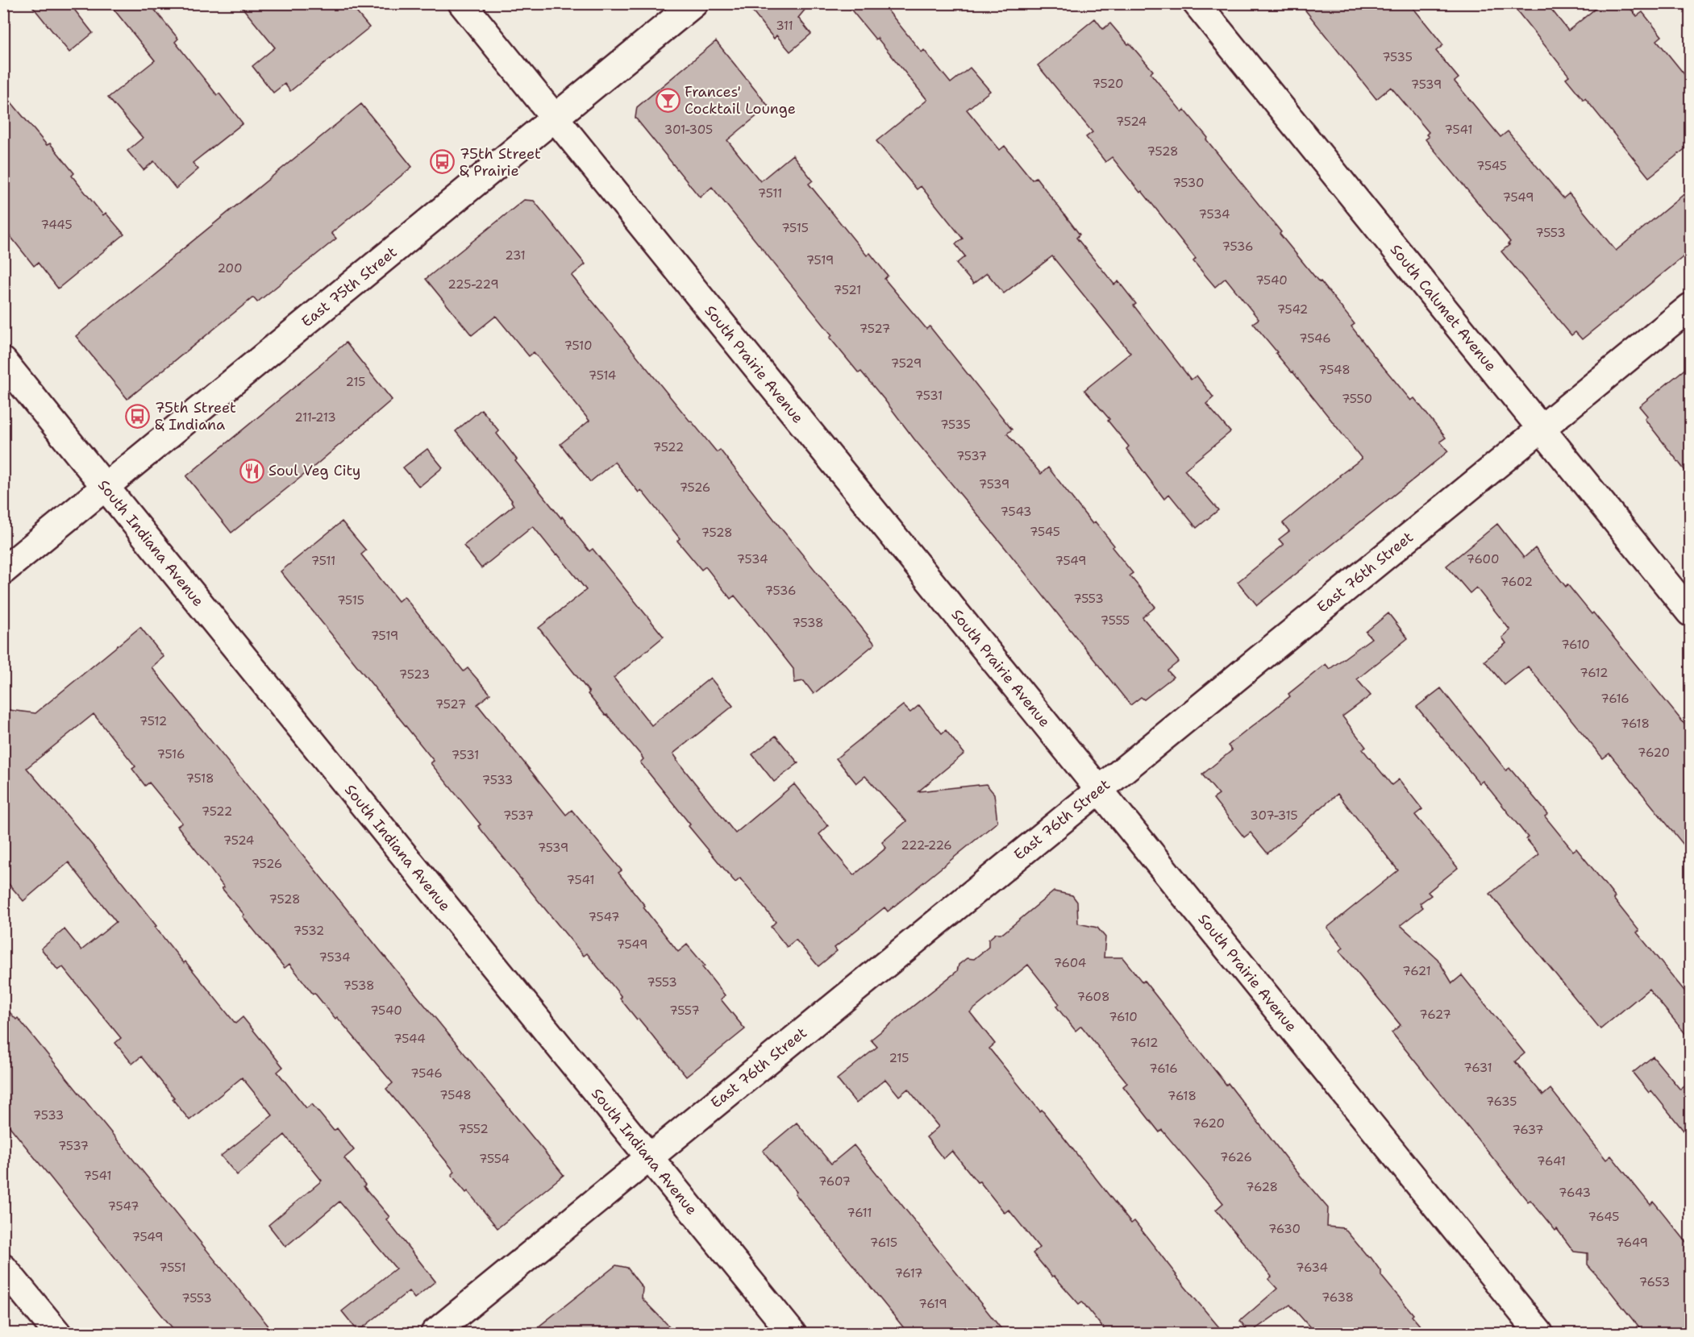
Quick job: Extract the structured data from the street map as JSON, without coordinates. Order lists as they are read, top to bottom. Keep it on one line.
{"streets":{"street":["East 75th Street","South Calumet Avenue","South Prairie Avenue","South Indiana Avenue","East 76th Street"]},"crossings":[["East 75th Street","South Prairie Avenue"],["East 75th Street","South Indiana Avenue"],["South Calumet Avenue","East 76th Street"],["South Prairie Avenue","East 76th Street"],["South Indiana Avenue","East 76th Street"]],"places":{"bar":["Frances' Cocktail Lounge"],"bus stop":["75th Street & Prairie","75th Street & Indiana"],"restaurant":["Soul Veg City"]},"house_numbers":["311","7535","7520","7539","7524","301-305","7541","7528","7545","7530","7511","7549","7534","7445","7515","7553","7536","231","7519","200","7540","225-229","7521","7542","7527","7546","7510","7529","7548","7514","215","7531","7550","211-213","7535","7522","7537","7539","7526","7543","7545","7528","7534","7600","7511","7549","7602","7536","7553","7515","7555","7538","7519","7610","7612","7523","7616","7527","7512","7618","7620","7516","7531","7518","7533","7522","7537","307-315","7524","222-226","7539","7526","7541","7528","7547","7532","7549","7534","7604","7621","7553","7538","7608","7540","7557","7627","7610","7544","7612","215","7631","7616","7546","7548","7618","7635","7533","7620","7552","7637","7537","7626","7554","7641","7541","7607","7628","7643","7547","7611","7645","7630","7549","7615","7649","7551","7634","7617","7653","7638","7553","7619"]}
